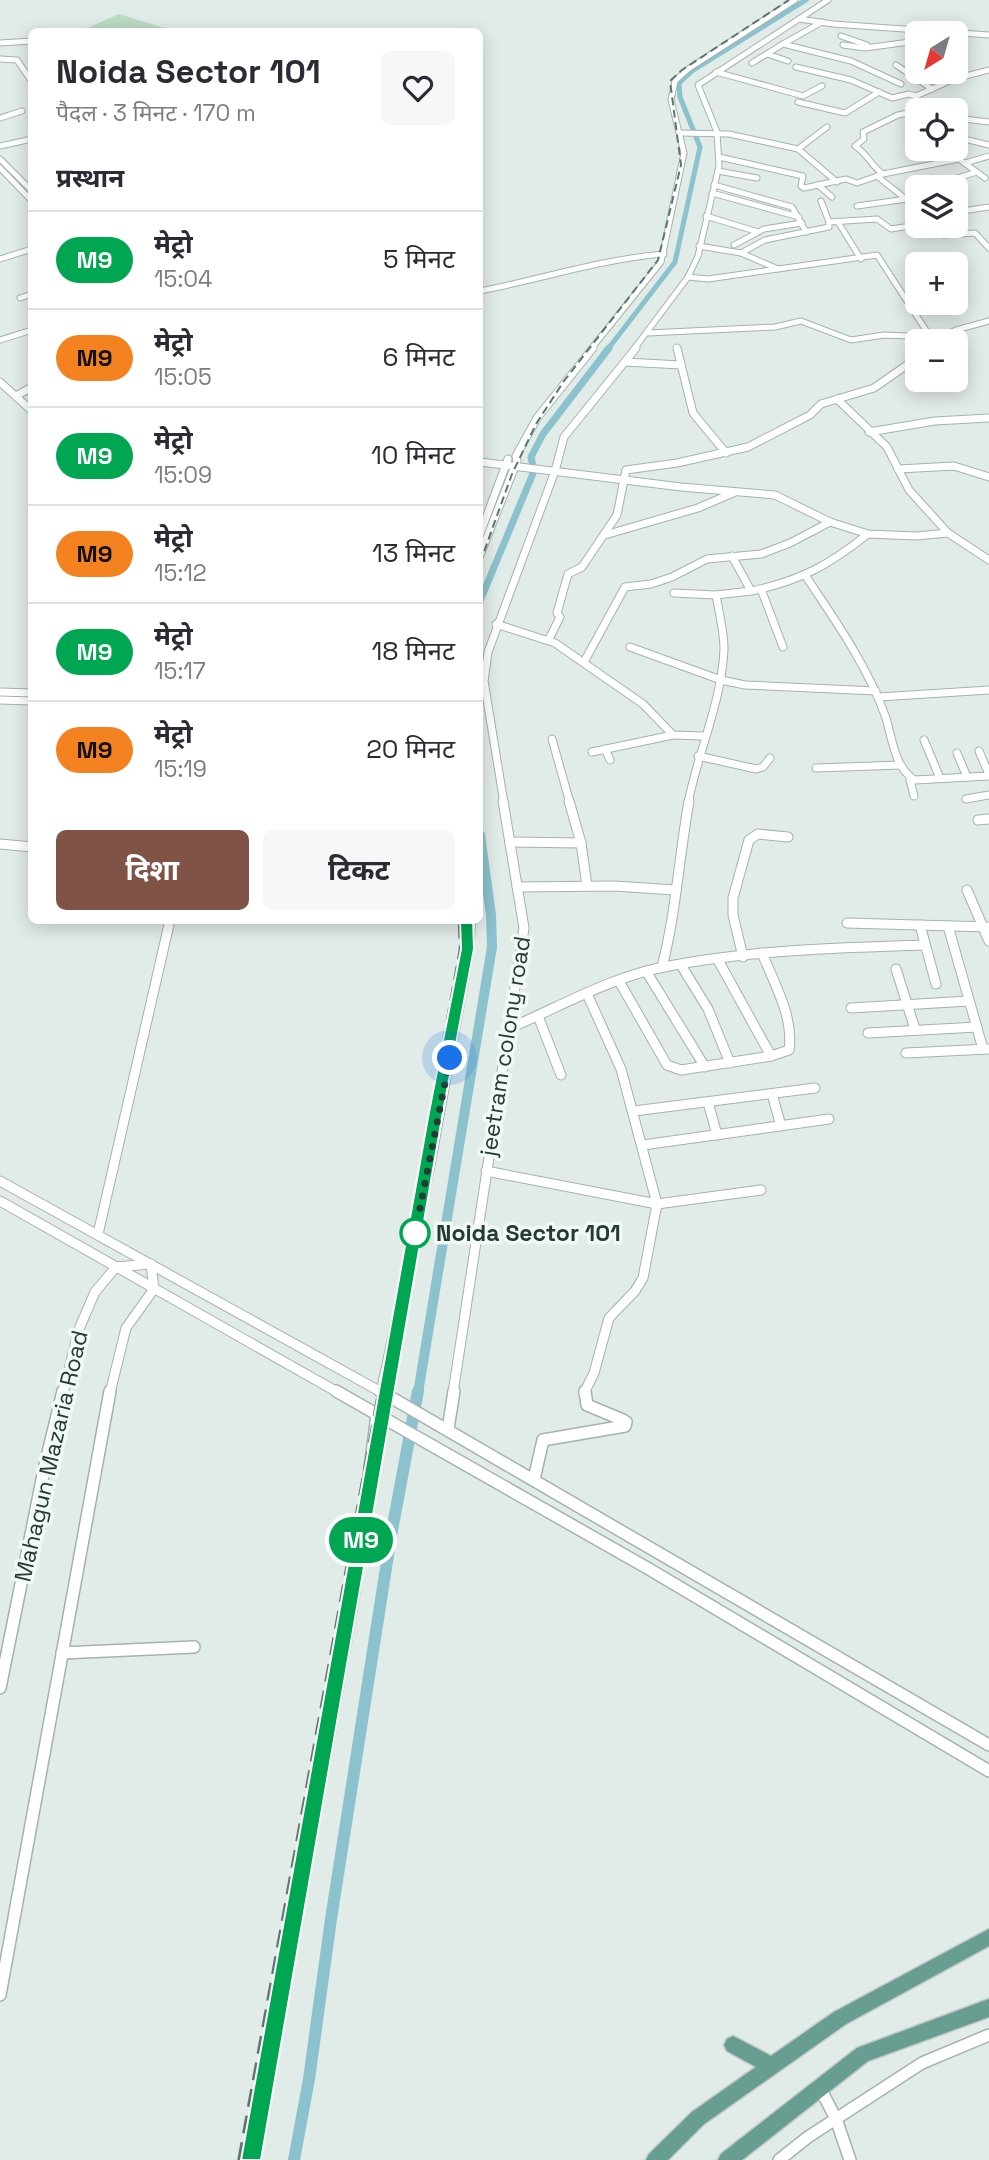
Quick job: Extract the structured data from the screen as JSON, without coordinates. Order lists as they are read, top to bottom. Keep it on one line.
{"streets":{"street":["jeetram colony road","Mahagun Mazaria Road"]},"places":["Noida Sector 101"],"lines":["metro line M9"],"north":"bottom left","page":{"on_map":"M9","map_buttons":["+","−"],"heading":[["Noida Sector 101","पैदल · 3 मिनट · 170 m"],"प्रस्थान"],"list":[{"mark":"M9","name":"मेट्रो","note":"15:04","value":"5 मिनट"},{"mark":"M9","name":"मेट्रो","note":"15:05","value":"6 मिनट"},{"mark":"M9","name":"मेट्रो","note":"15:09","value":"10 मिनट"},{"mark":"M9","name":"मेट्रो","note":"15:12","value":"13 मिनट"},{"mark":"M9","name":"मेट्रो","note":"15:17","value":"18 मिनट"},{"mark":"M9","name":"मेट्रो","note":"15:19","value":"20 मिनट"}],"buttons":["दिशा","टिकट"]}}
